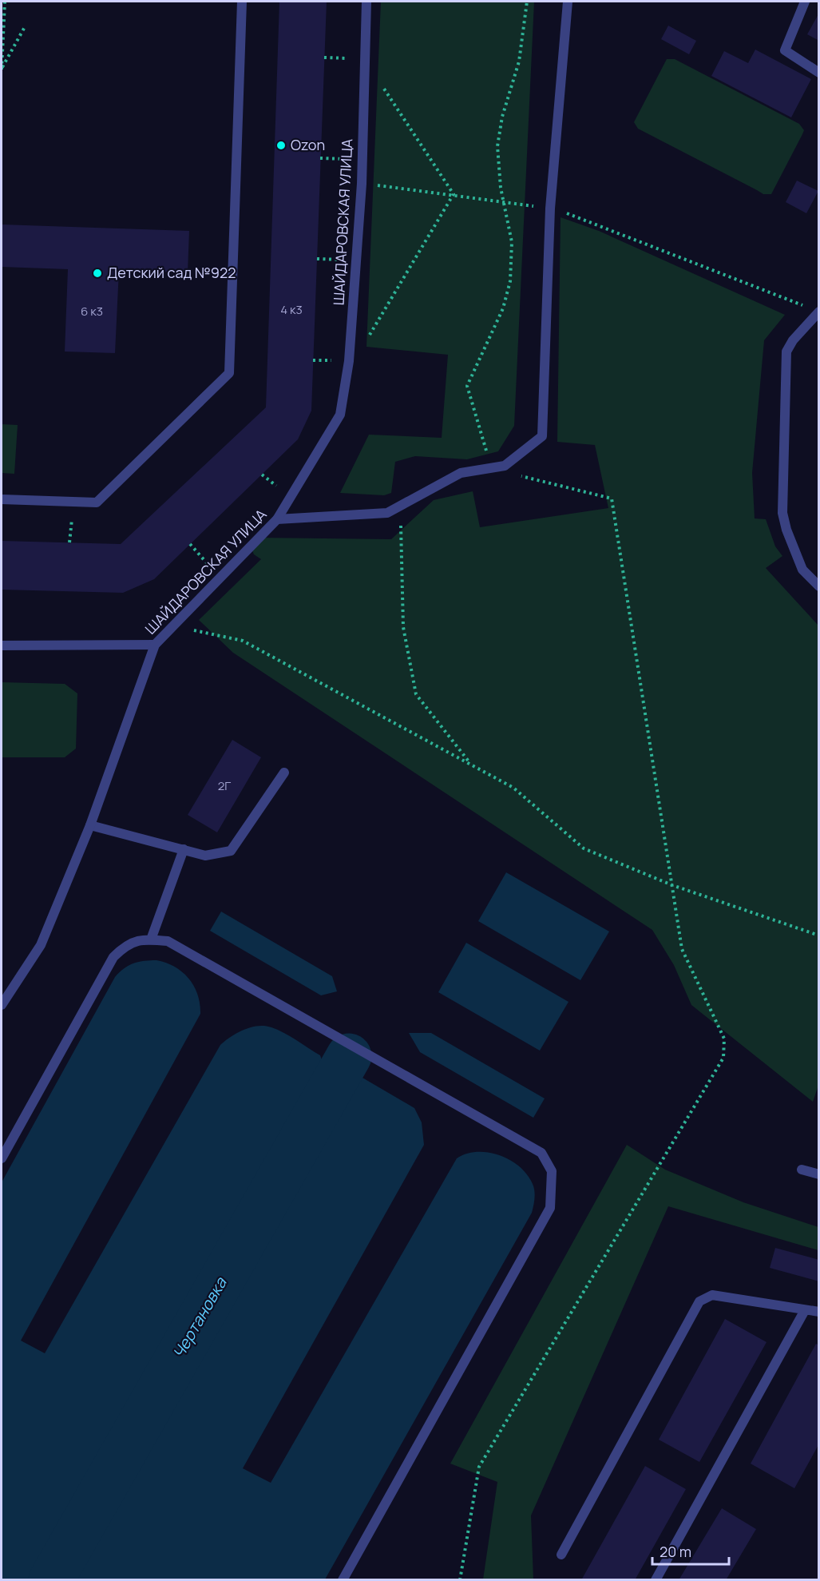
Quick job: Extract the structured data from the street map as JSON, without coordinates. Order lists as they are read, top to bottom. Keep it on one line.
{"streets":{"street":["ШАЙДАРОВСКАЯ УЛИЦА"]},"water":["Чертановка"],"places":["Ozon","Детский сад №922"],"house_numbers":["4 к3","6 к3","2Г"],"scale_bar":"20 m"}
